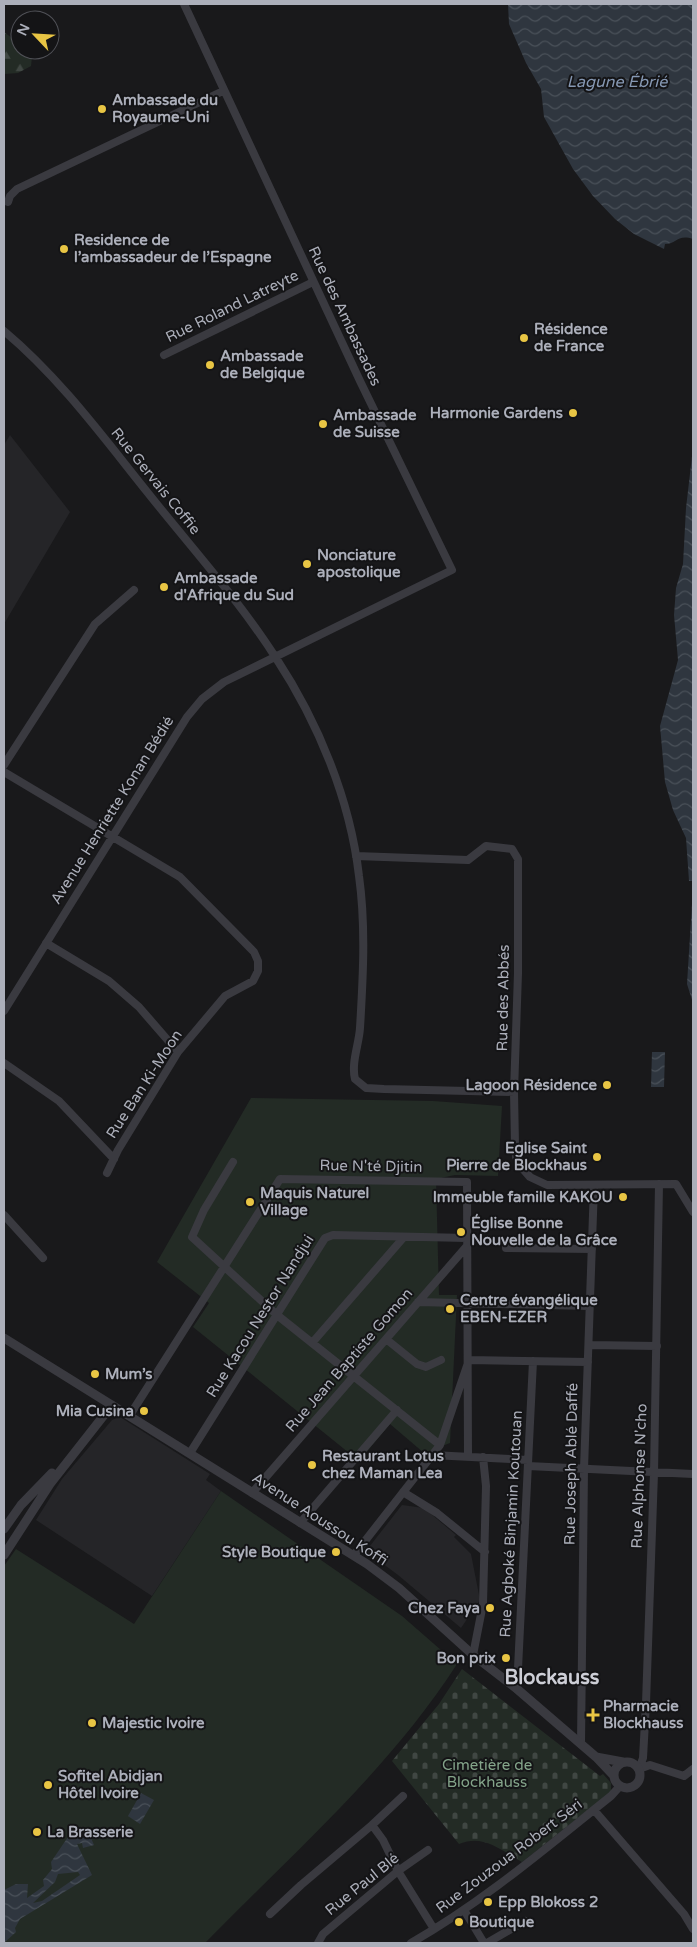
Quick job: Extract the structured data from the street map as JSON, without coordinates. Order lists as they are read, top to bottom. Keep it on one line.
{"streets":{"street":["Rue Roland Latreyte","Rue des Ambassades","Rue Gervais Coffie","Avenue Henriette Konan Bédié","Rue des Abbés","Rue Ban Ki-Moon","Rue N'té Djitin","Rue Kacou Nestor Nandjui","Rue Jean Baptiste Gomon","Rue Joseph Ablé Daffé","Rue Alphonse N'cho","Avenue Aoussou Koffi","Rue Agboké Binjamin Koutouan","Rue Zouzoua Robert Séri","Rue Paul Blé"]},"crossings":[["Rue Roland Latreyte","Rue des Ambassades"],["Rue des Ambassades","Rue Gervais Coffie"],["Rue des Ambassades","Avenue Henriette Konan Bédié"],["Rue Gervais Coffie","Avenue Henriette Konan Bédié"],["Rue Gervais Coffie","Rue des Abbés"],["Avenue Henriette Konan Bédié","Rue Ban Ki-Moon"],["Rue des Abbés","Rue Joseph Ablé Daffé"],["Rue des Abbés","Rue Alphonse N'cho"],["Rue N'té Djitin","Rue Kacou Nestor Nandjui"],["Rue N'té Djitin","Rue Jean Baptiste Gomon"],["Rue N'té Djitin","Avenue Aoussou Koffi"],["Rue Kacou Nestor Nandjui","Rue Jean Baptiste Gomon"],["Rue Kacou Nestor Nandjui","Avenue Aoussou Koffi"],["Rue Jean Baptiste Gomon","Avenue Aoussou Koffi"],["Rue Joseph Ablé Daffé","Avenue Aoussou Koffi"],["Rue Alphonse N'cho","Avenue Aoussou Koffi"],["Rue Alphonse N'cho","Rue Zouzoua Robert Séri"],["Avenue Aoussou Koffi","Rue Agboké Binjamin Koutouan"],["Avenue Aoussou Koffi","Rue Zouzoua Robert Séri"]],"districts":["Blockauss"],"water":["Lagune Ébrié"],"parks":["Cimetière de Blockhauss"],"places":{"other":["Ambassade du Royaume-Uni","Residence de l’ambassadeur de l’Espagne","Résidence de France","Ambassade de Belgique","Harmonie Gardens","Ambassade de Suisse","Nonciature apostolique","Ambassade d'Afrique du Sud","Lagoon Résidence","Eglise Saint Pierre de Blockhaus","Immeuble famille KAKOU","Maquis Naturel Village","Église Bonne Nouvelle de la Grâce","Centre évangélique EBEN-EZER","Mum’s","Mia Cusina","Restaurant Lotus chez Maman Lea","Style Boutique","Chez Faya","Bon prix","Majestic Ivoire","Sofitel Abidjan Hôtel Ivoire","La Brasserie","Epp Blokoss 2","Boutique"],"health":["Pharmacie Blockhauss"]},"north":"top left"}
